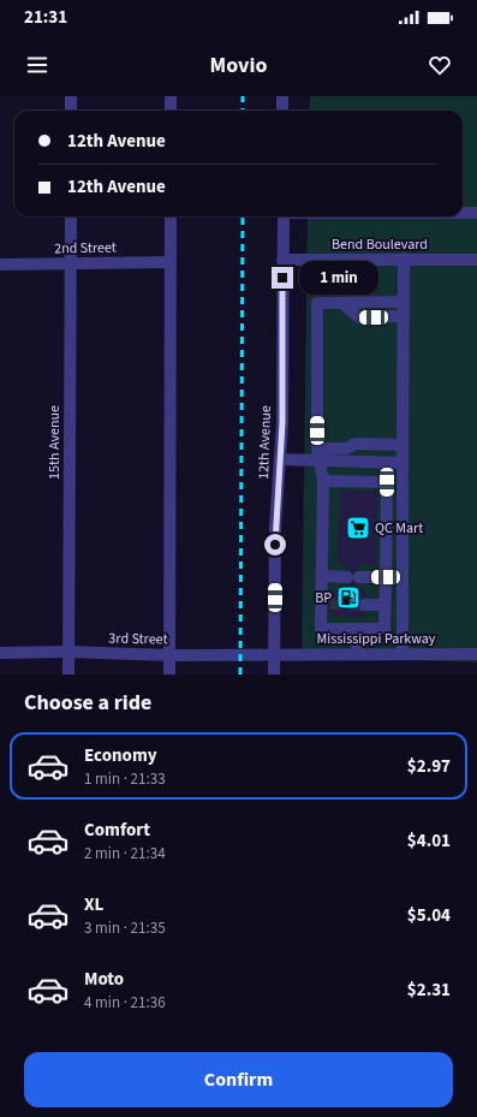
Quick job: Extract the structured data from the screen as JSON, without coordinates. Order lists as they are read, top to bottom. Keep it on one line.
{"streets":{"street":["Bend Boulevard","2nd Street","15th Avenue","12th Avenue","3rd Street","Mississippi Parkway"]},"crossings":[["Bend Boulevard","12th Avenue"],["2nd Street","15th Avenue"],["15th Avenue","3rd Street"],["12th Avenue","3rd Street"],["12th Avenue","Mississippi Parkway"],["3rd Street","Mississippi Parkway"]],"places":{"supermarket":["QC Mart"],"fuel station":["BP"]},"page":{"status":"21:31","header":"Movio","banner":["12th Avenue","12th Avenue"],"bubble":"1 min","heading":"Choose a ride","list":[{"name":"Economy","note":"1 min · 21:33","value":"$2.97"},{"name":"Comfort","note":"2 min · 21:34","value":"$4.01"},{"name":"XL","note":"3 min · 21:35","value":"$5.04"},{"name":"Moto","note":"4 min · 21:36","value":"$2.31"}],"buttons":"Confirm"}}
